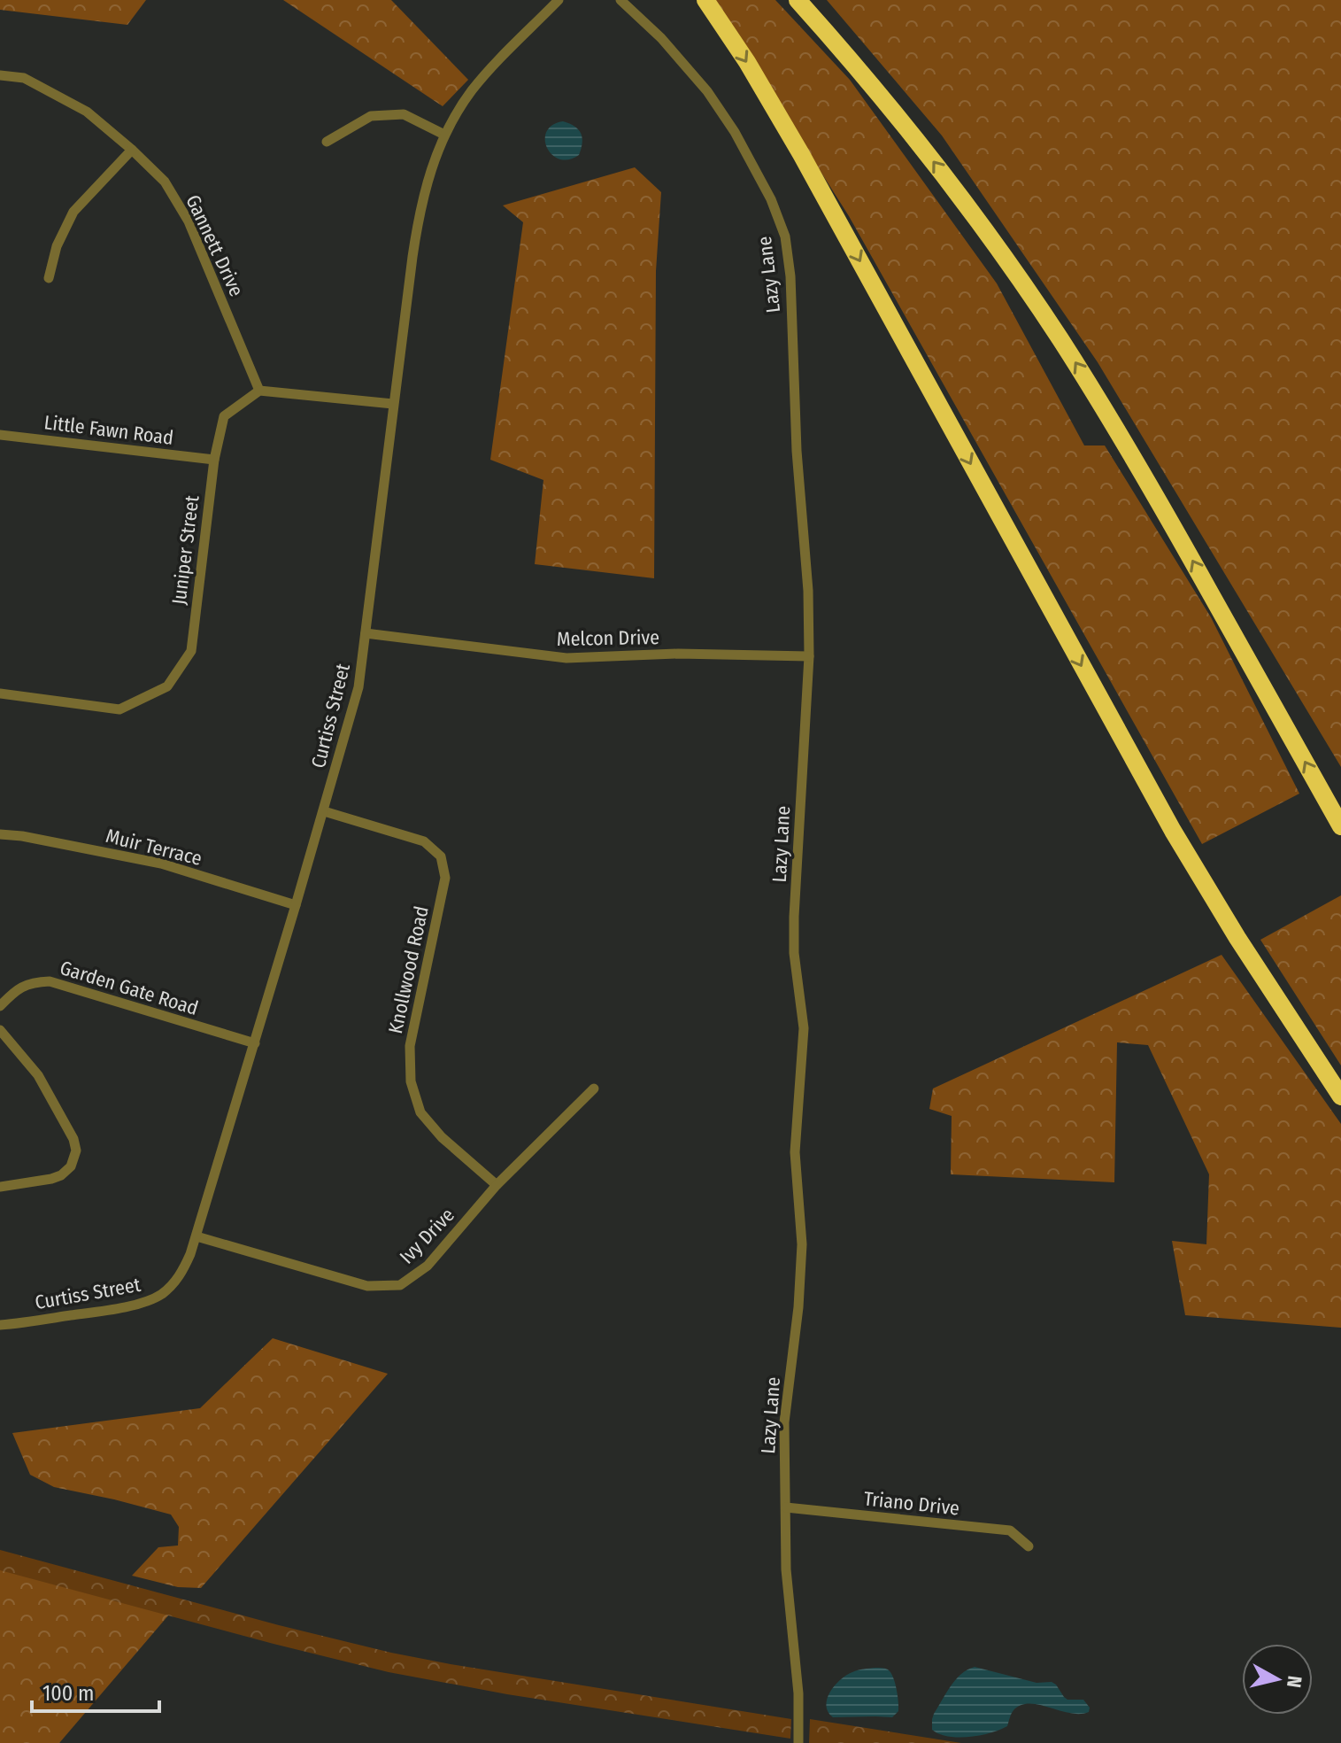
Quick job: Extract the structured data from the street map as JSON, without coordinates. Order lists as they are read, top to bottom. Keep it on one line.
{"streets":{"street":["Gannett Drive","Lazy Lane","Little Fawn Road","Juniper Street","Melcon Drive","Curtiss Street","Muir Terrace","Knollwood Road","Garden Gate Road","Ivy Drive","Triano Drive"]},"crossings":[["Gannett Drive","Juniper Street"],["Lazy Lane","Melcon Drive"],["Lazy Lane","Triano Drive"],["Little Fawn Road","Juniper Street"],["Melcon Drive","Curtiss Street"],["Curtiss Street","Muir Terrace"],["Curtiss Street","Knollwood Road"],["Curtiss Street","Garden Gate Road"],["Curtiss Street","Ivy Drive"],["Knollwood Road","Ivy Drive"]],"scale_bar":"100 m","north":"right"}
